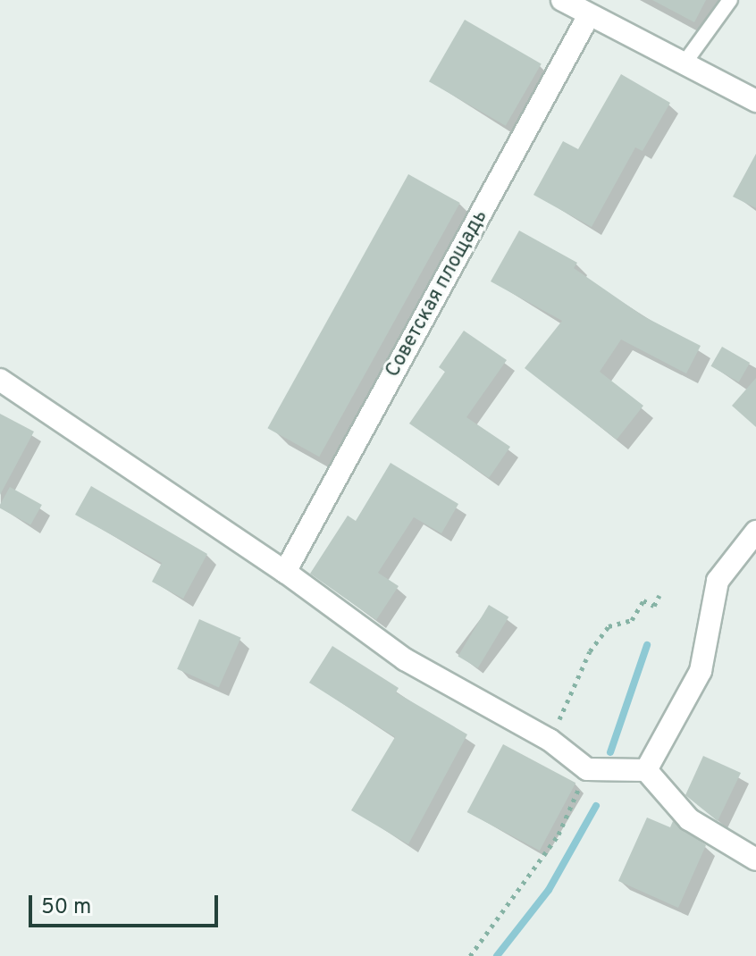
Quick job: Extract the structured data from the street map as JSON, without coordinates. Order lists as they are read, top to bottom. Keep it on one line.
{"streets":{"street":["Советская площадь"]},"scale_bar":"50 m"}
